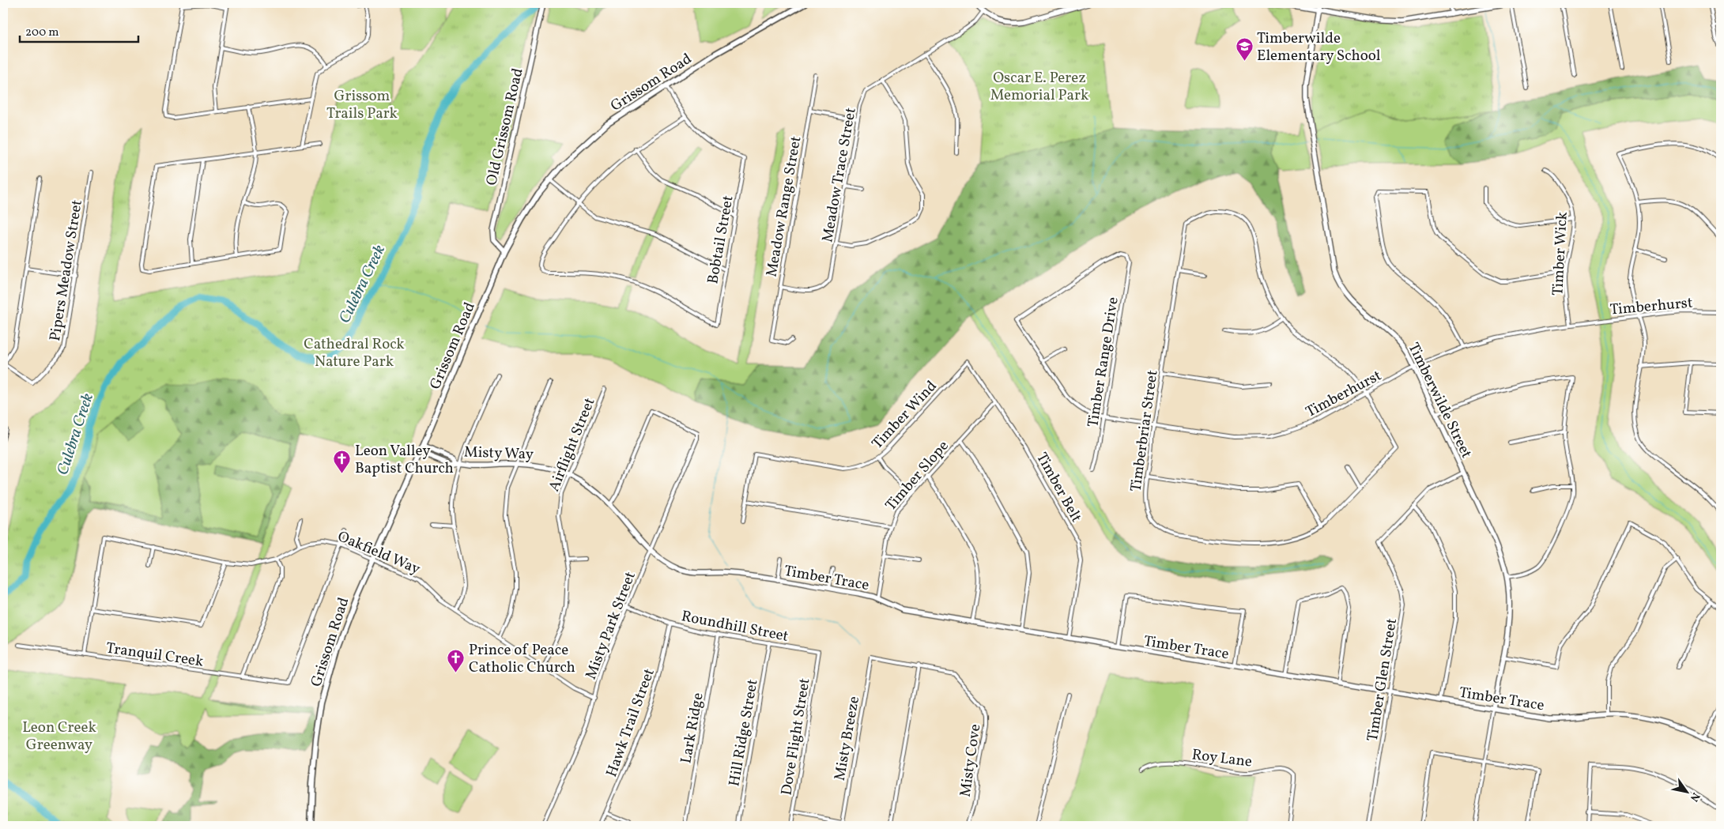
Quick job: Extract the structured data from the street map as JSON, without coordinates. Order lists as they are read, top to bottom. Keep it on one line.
{"streets":{"main road":["Grissom Road"],"street":["Old Grissom Road","Meadow Trace Street","Meadow Range Street","Bobtail Street","Timber Wick","Pipers Meadow Street","Timberhurst","Timber Range Drive","Timberwilde Street","Timber Wind","Timberbriar Street","Airflight Street","Misty Way","Timber Slope","Timber Belt","Oakfield Way","Timber Trace","Misty Park Street","Roundhill Street","Tranquil Creek","Timber Glen Street","Hawk Trail Street","Lark Ridge","Hill Ridge Street","Dove Flight Street","Misty Breeze","Roy Lane","Misty Cove"]},"crossings":[["Grissom Road","Old Grissom Road"],["Grissom Road","Misty Way"],["Grissom Road","Oakfield Way"],["Meadow Trace Street","Meadow Range Street"],["Timber Wick","Timberhurst"],["Timberhurst","Timber Range Drive"],["Timberhurst","Timberwilde Street"],["Timberhurst","Timberbriar Street"],["Timberwilde Street","Timber Trace"],["Timber Wind","Timber Belt"],["Airflight Street","Misty Way"],["Airflight Street","Oakfield Way"],["Misty Way","Timber Trace"],["Misty Way","Misty Park Street"],["Timber Slope","Timber Belt"],["Timber Slope","Timber Trace"],["Timber Belt","Timber Trace"],["Oakfield Way","Misty Park Street"],["Oakfield Way","Tranquil Creek"],["Timber Trace","Misty Park Street"],["Timber Trace","Timber Glen Street"],["Misty Park Street","Roundhill Street"],["Roundhill Street","Hawk Trail Street"],["Roundhill Street","Lark Ridge"],["Roundhill Street","Hill Ridge Street"],["Roundhill Street","Dove Flight Street"],["Misty Breeze","Misty Cove"]],"water":["Culebra Creek"],"parks":["Oscar E. Perez Memorial Park","Grissom Trails Park","Cathedral Rock Nature Park","Leon Creek Greenway"],"places":{"school or university":["Timberwilde Elementary School"],"church":["Leon Valley Baptist Church","Prince of Peace Catholic Church"]},"scale_bar":"200 m","north":"bottom right"}
